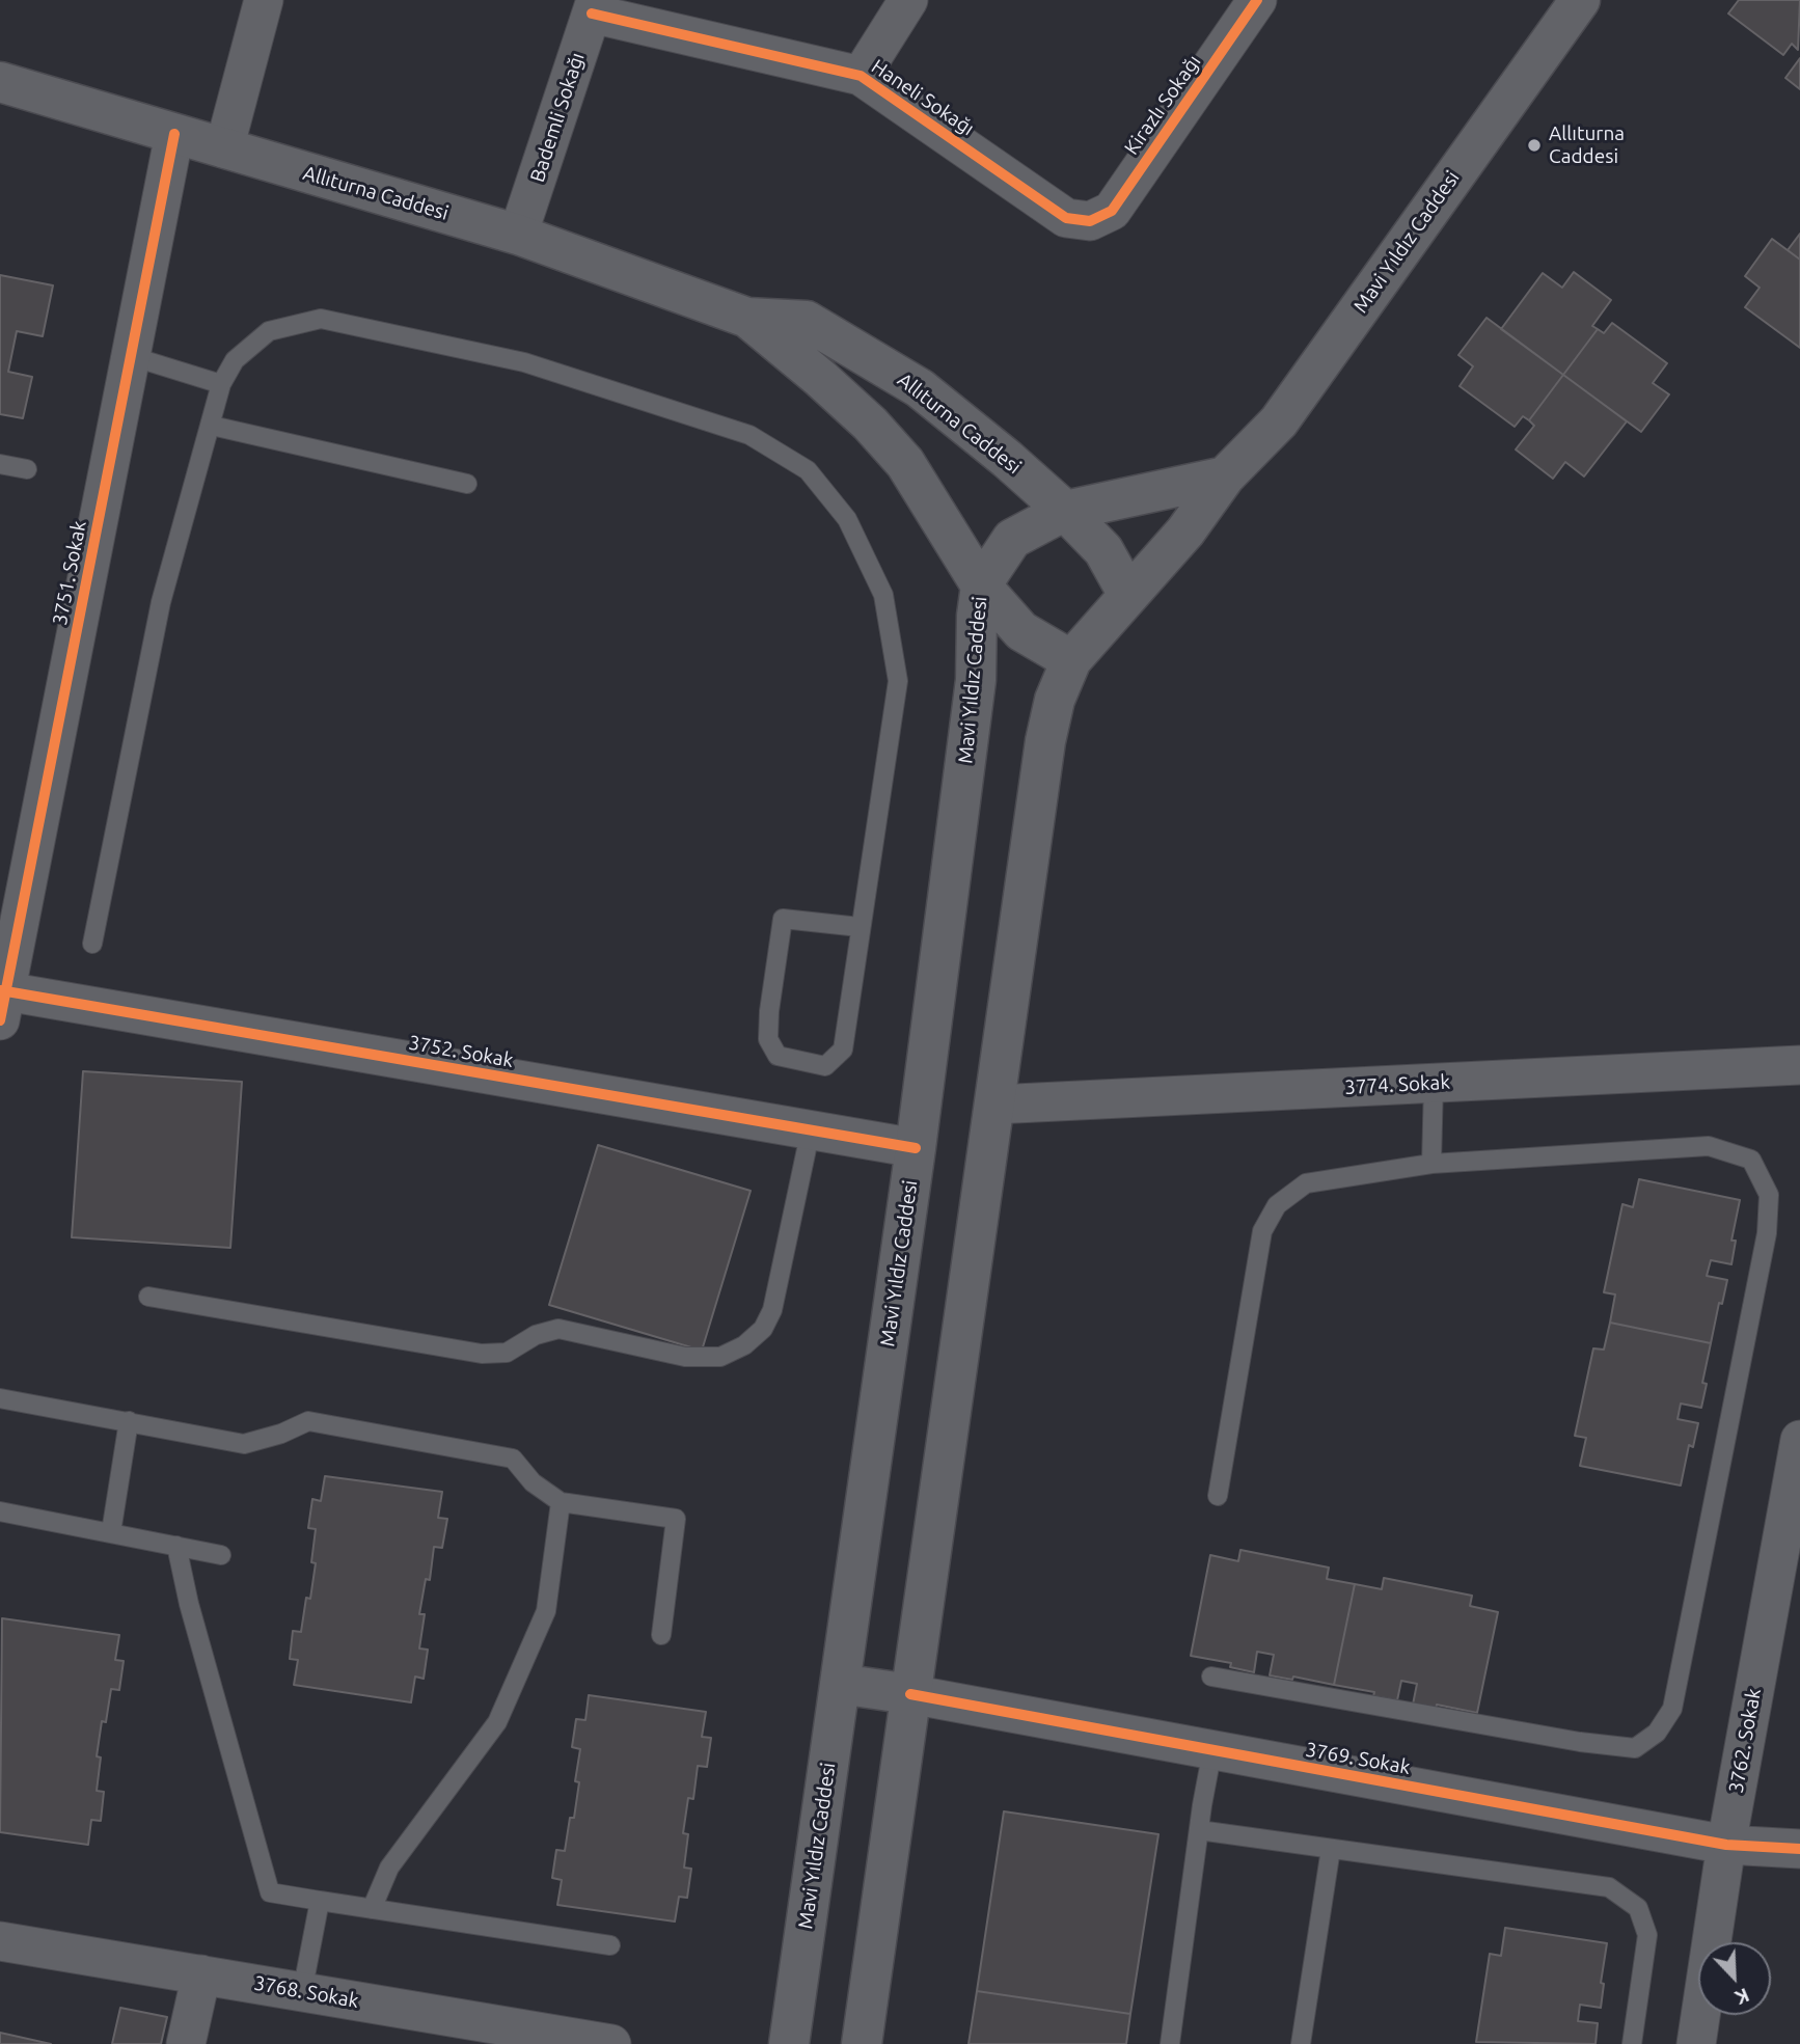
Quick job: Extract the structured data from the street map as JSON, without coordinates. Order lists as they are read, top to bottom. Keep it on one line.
{"streets":{"main road":["Allıturna Caddesi","Mavi Yıldız Caddesi"],"street":["Haneli Sokağı","Kirazlı Sokağı","Bademli Sokağı","3751. Sokak","3752. Sokak","3774. Sokak","3762. Sokak","3769. Sokak","3768. Sokak"]},"crossings":[["Haneli Sokağı","Kirazlı Sokağı"],["Haneli Sokağı","Bademli Sokağı"],["Bademli Sokağı","Allıturna Caddesi"],["Allıturna Caddesi","Mavi Yıldız Caddesi"],["Allıturna Caddesi","3751. Sokak"],["Mavi Yıldız Caddesi","3752. Sokak"],["Mavi Yıldız Caddesi","3774. Sokak"],["Mavi Yıldız Caddesi","3769. Sokak"],["3751. Sokak","3752. Sokak"],["3762. Sokak","3769. Sokak"]],"places":["Allıturna Caddesi"],"north":"bottom right"}
